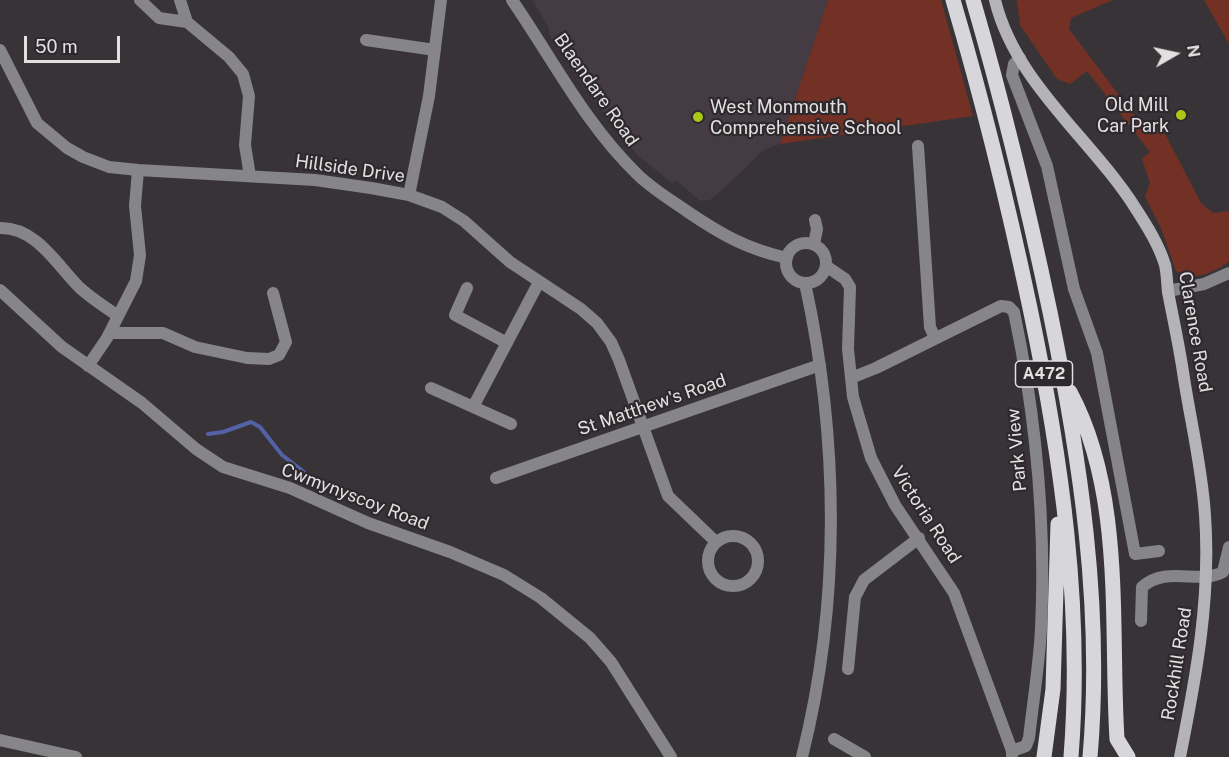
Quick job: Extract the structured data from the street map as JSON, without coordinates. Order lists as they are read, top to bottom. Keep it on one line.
{"streets":{"main road":["A472"],"street":["Blaendare Road","Hillside Drive","Clarence Road","St Matthew's Road","Park View","Cwmynyscoy Road","Victoria Road","Rockhill Road"]},"crossings":[["Blaendare Road","Victoria Road"],["Hillside Drive","St Matthew's Road"],["Clarence Road","Rockhill Road"],["Park View","Victoria Road"]],"places":["Old Mill Car Park","West Monmouth Comprehensive School"],"scale_bar":"50 m","north":"right"}
